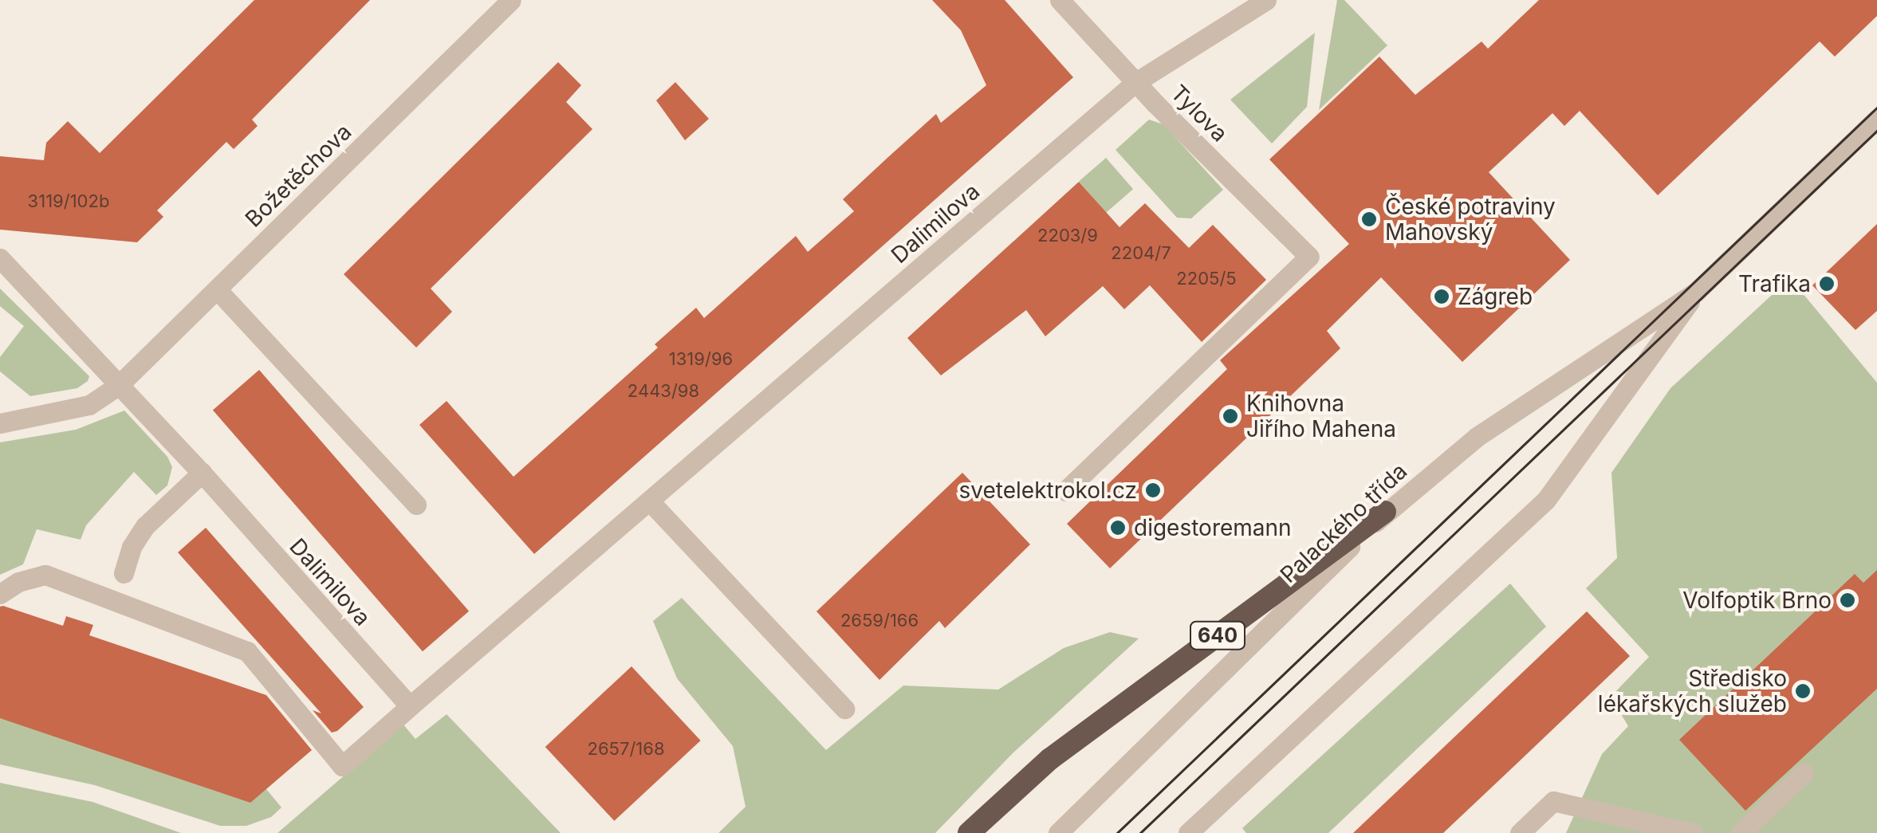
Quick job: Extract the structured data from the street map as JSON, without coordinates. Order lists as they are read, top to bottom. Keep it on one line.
{"streets":{"highway":["640"],"street":["Tylova","Božetěchova","Dalimilova","Palackého třída"]},"crossings":[["Tylova","Dalimilova"],["Božetěchova","Dalimilova"],["Palackého třída","640"]],"places":["České potraviny Mahovský","Trafika","Zágreb","Knihovna Jiřího Mahena","svetelektrokol.cz","digestoremann","Volfoptik Brno","Středisko lékařských služeb"],"house_numbers":["3119/102b","2203/9","2204/7","2205/5","1319/96","2443/98","2659/166","2657/168"]}
